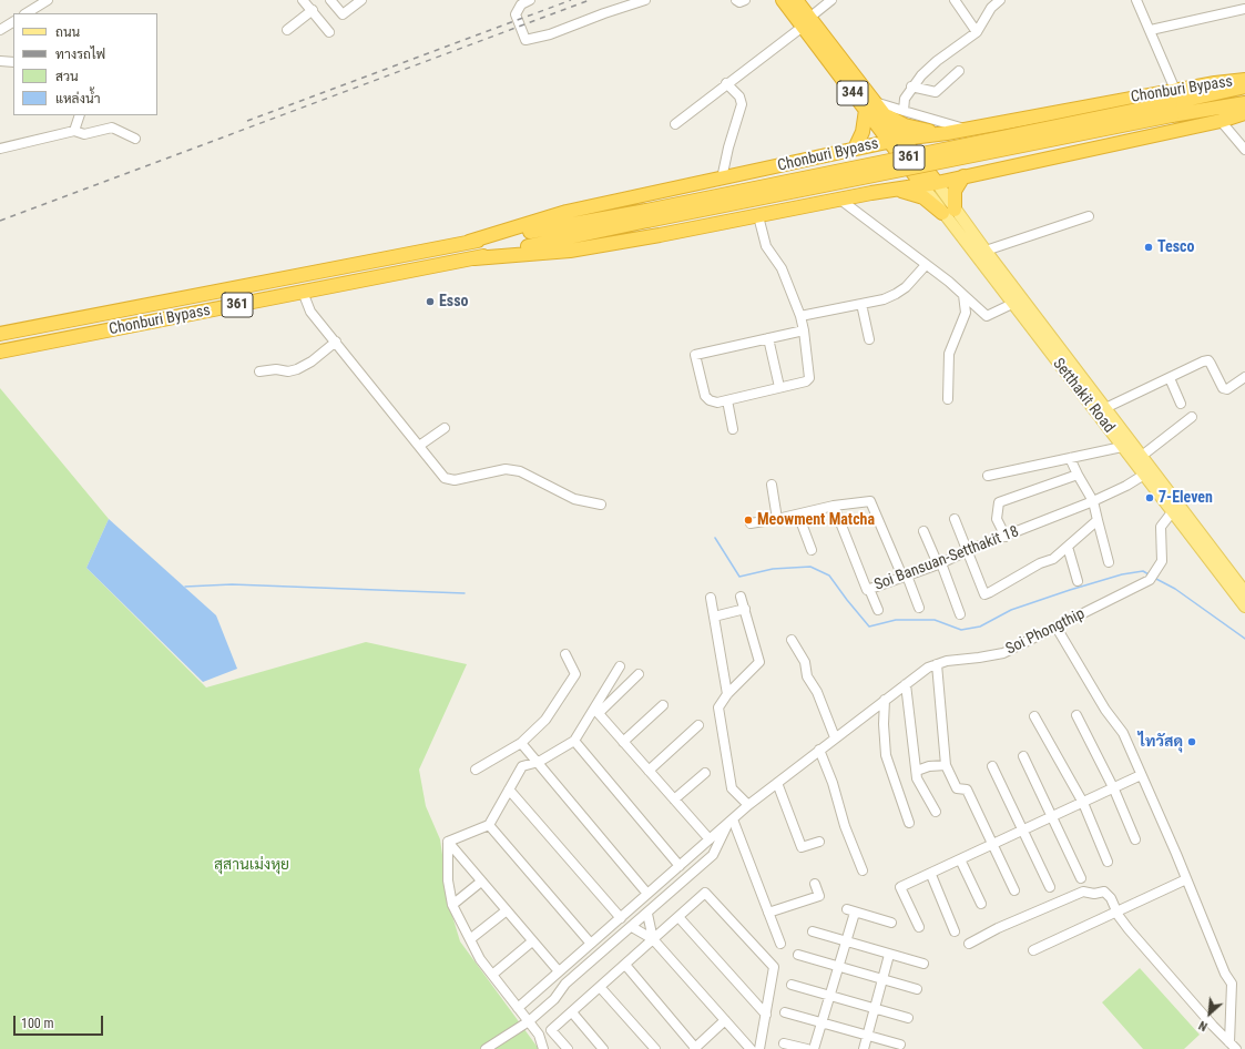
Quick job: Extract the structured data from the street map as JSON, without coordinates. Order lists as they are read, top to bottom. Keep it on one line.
{"streets":{"highway":["Chonburi Bypass","344","361"],"main road":["Setthakit Road"],"street":["Soi Bansuan-Setthakit 18","Soi Phongthip"]},"crossings":[["Chonburi Bypass","344"],["Chonburi Bypass","Setthakit Road"],["344","Setthakit Road"],["Setthakit Road","Soi Bansuan-Setthakit 18"],["Setthakit Road","Soi Phongthip"]],"parks":["สุสานเม่งหุย"],"places":["Tesco","Esso","7-Eleven","Meowment Matcha","ไทวัสดุ"],"legend":["ถนน","ทางรถไฟ","สวน","แหล่งน้ำ"],"scale_bar":"100 m","north":"bottom left"}
